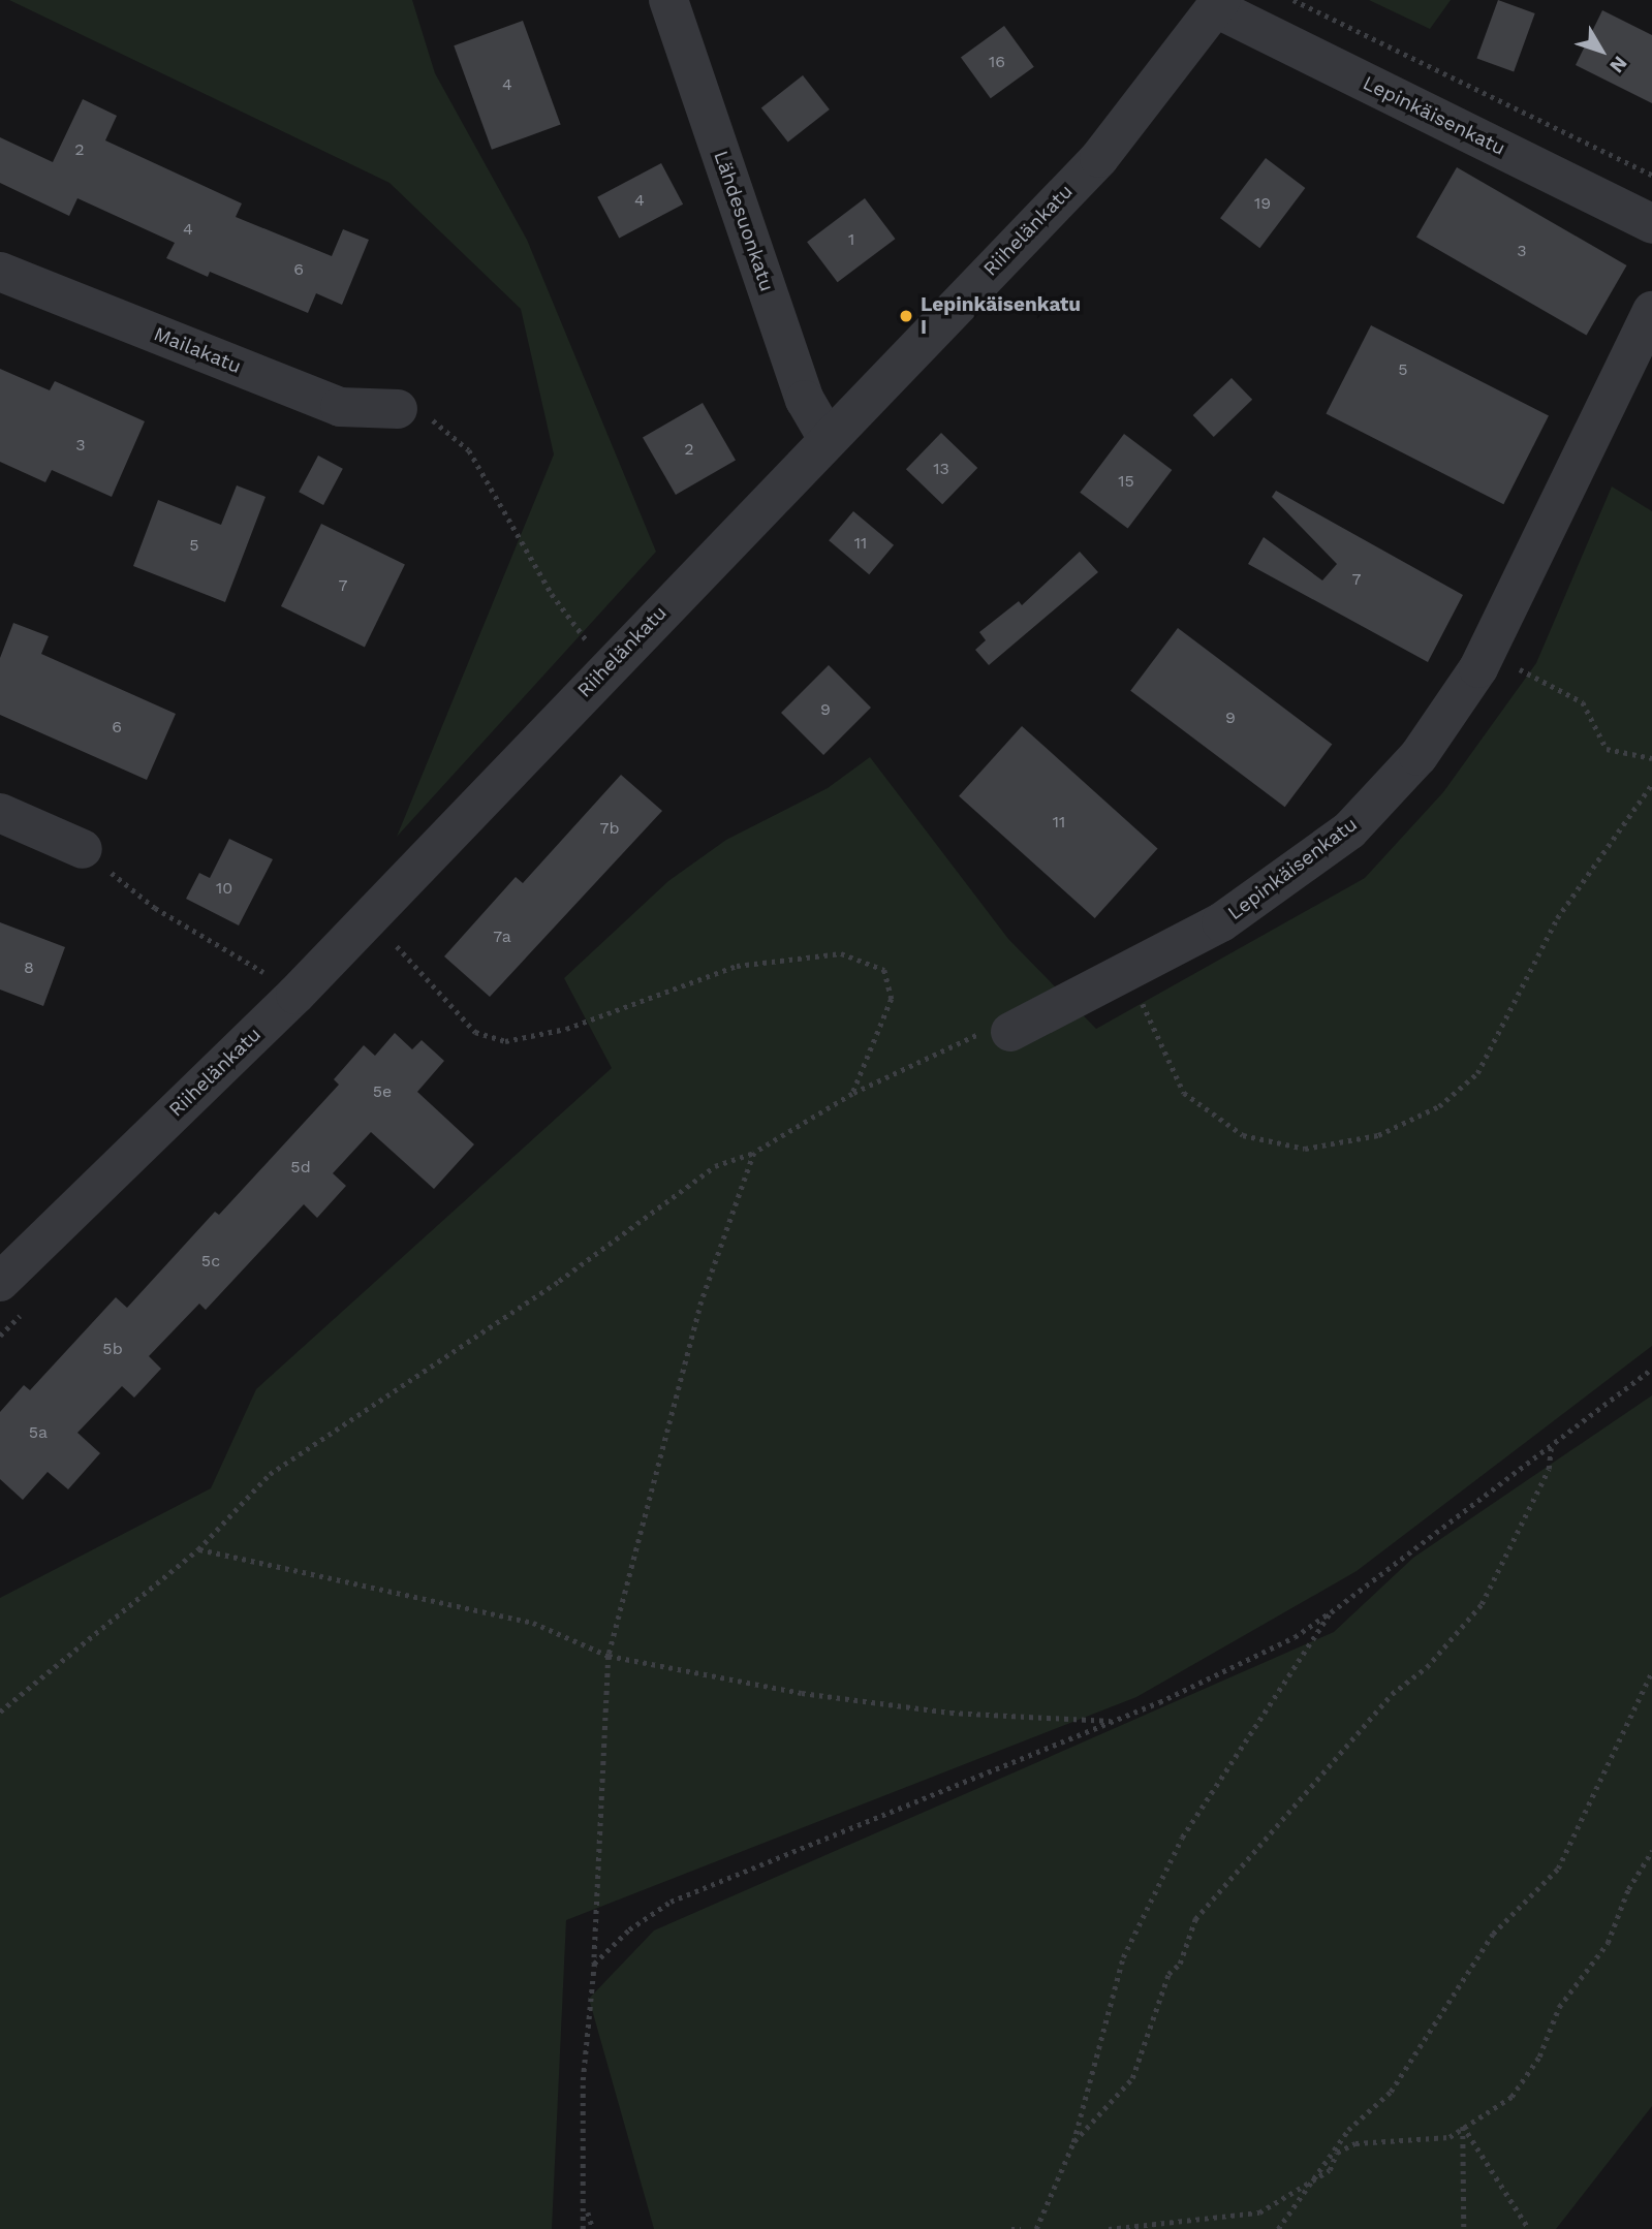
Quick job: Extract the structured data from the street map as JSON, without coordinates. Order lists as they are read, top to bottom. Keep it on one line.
{"streets":{"street":["Lepinkäisenkatu","Lähdesuonkatu","Riihelänkatu","Mailakatu"]},"crossings":[["Lepinkäisenkatu","Riihelänkatu"],["Lähdesuonkatu","Riihelänkatu"]],"places":["Lepinkäisenkatu I"],"house_numbers":["16","4","2","4","19","4","1","3","6","5","3","2","13","15","11","5","7","7","9","9","6","11","7b","10","7a","8","5e","5d","5c","5b","5a"],"north":"bottom right"}
